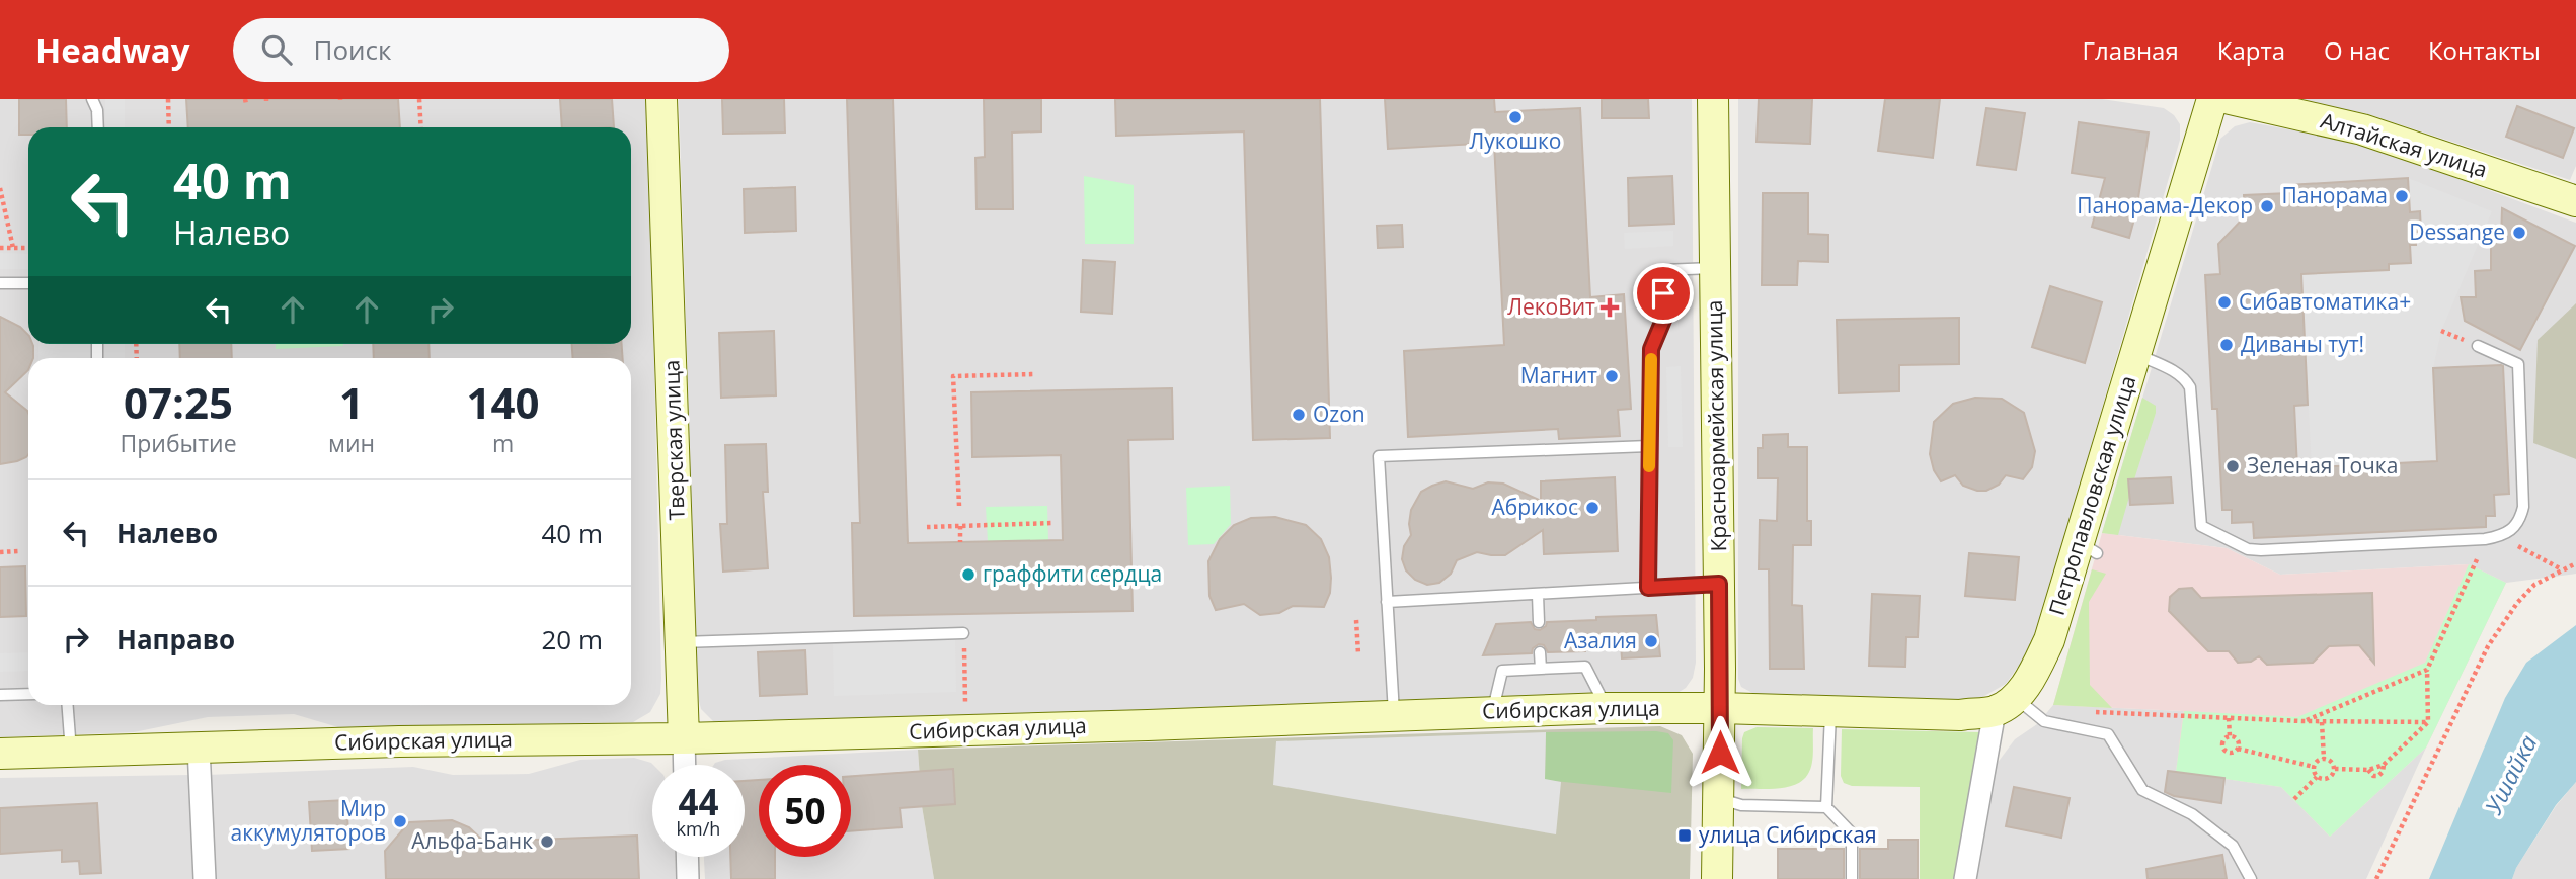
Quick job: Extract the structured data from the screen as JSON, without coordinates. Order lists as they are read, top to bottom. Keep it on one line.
{"streets":{"main road":["Алтайская улица","Красноармейская улица","Тверская улица","Петропавловская улица","Сибирская улица"]},"crossings":[["Красноармейская улица","Сибирская улица"],["Тверская улица","Сибирская улица"],["Петропавловская улица","Сибирская улица"]],"water":["Ушайка"],"places":{"other":["Лукошко","Панорама","Панорама-Декор","Dessange","Сибавтоматика+","Диваны тут!","Магнит","Ozon","Зеленая Точка","Абрикос","граффити сердца","Азалия","Мир аккумуляторов","Альфа-Банк"],"health":["ЛекоВит"],"transit":["улица Сибирская"]},"page":{"header":"Headway","search":"Поиск","nav":["Главная","Карта","О нас","Контакты"],"turn":["40 m","Налево"],"eta":["07:25","Прибытие","1","мин","140","m"],"list":[{"name":"Налево","value":"40 m"},{"name":"Направо","value":"20 m"}],"speed":"44 km/h","limit":"50"}}
